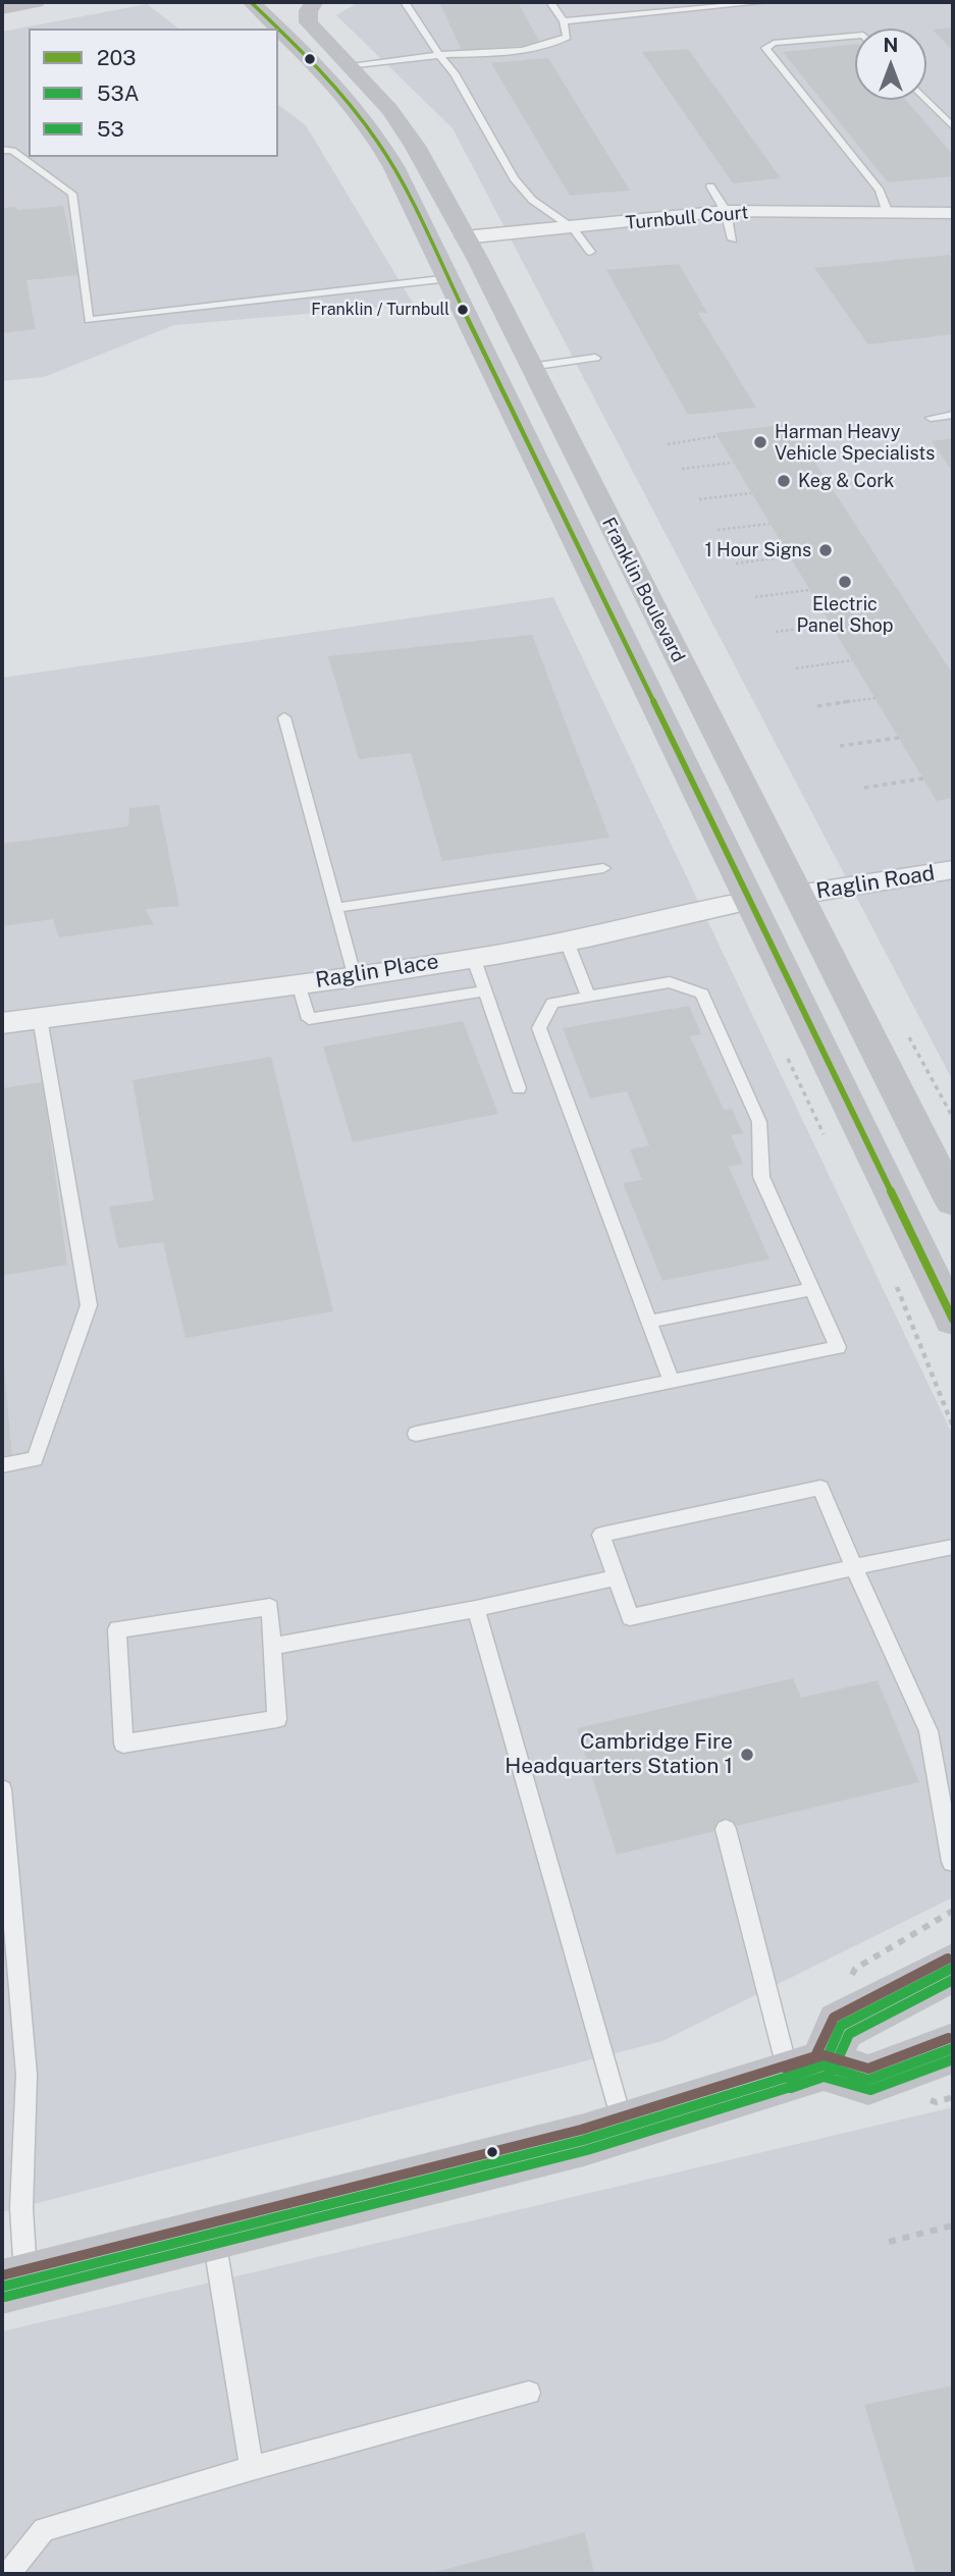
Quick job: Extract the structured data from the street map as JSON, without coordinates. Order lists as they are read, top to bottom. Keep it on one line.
{"streets":{"main road":["Franklin Boulevard"],"street":["Turnbull Court","Raglin Road","Raglin Place"]},"crossings":[["Turnbull Court","Franklin Boulevard"],["Franklin Boulevard","Raglin Road"],["Franklin Boulevard","Raglin Place"]],"places":["Franklin / Turnbull","Harman Heavy Vehicle Specialists","Keg & Cork","1 Hour Signs","Electric Panel Shop","Cambridge Fire Headquarters Station 1"],"lines":["transit line 203","transit line 53A","transit line 53"],"legend":["203","53A","53"],"north":"top"}
